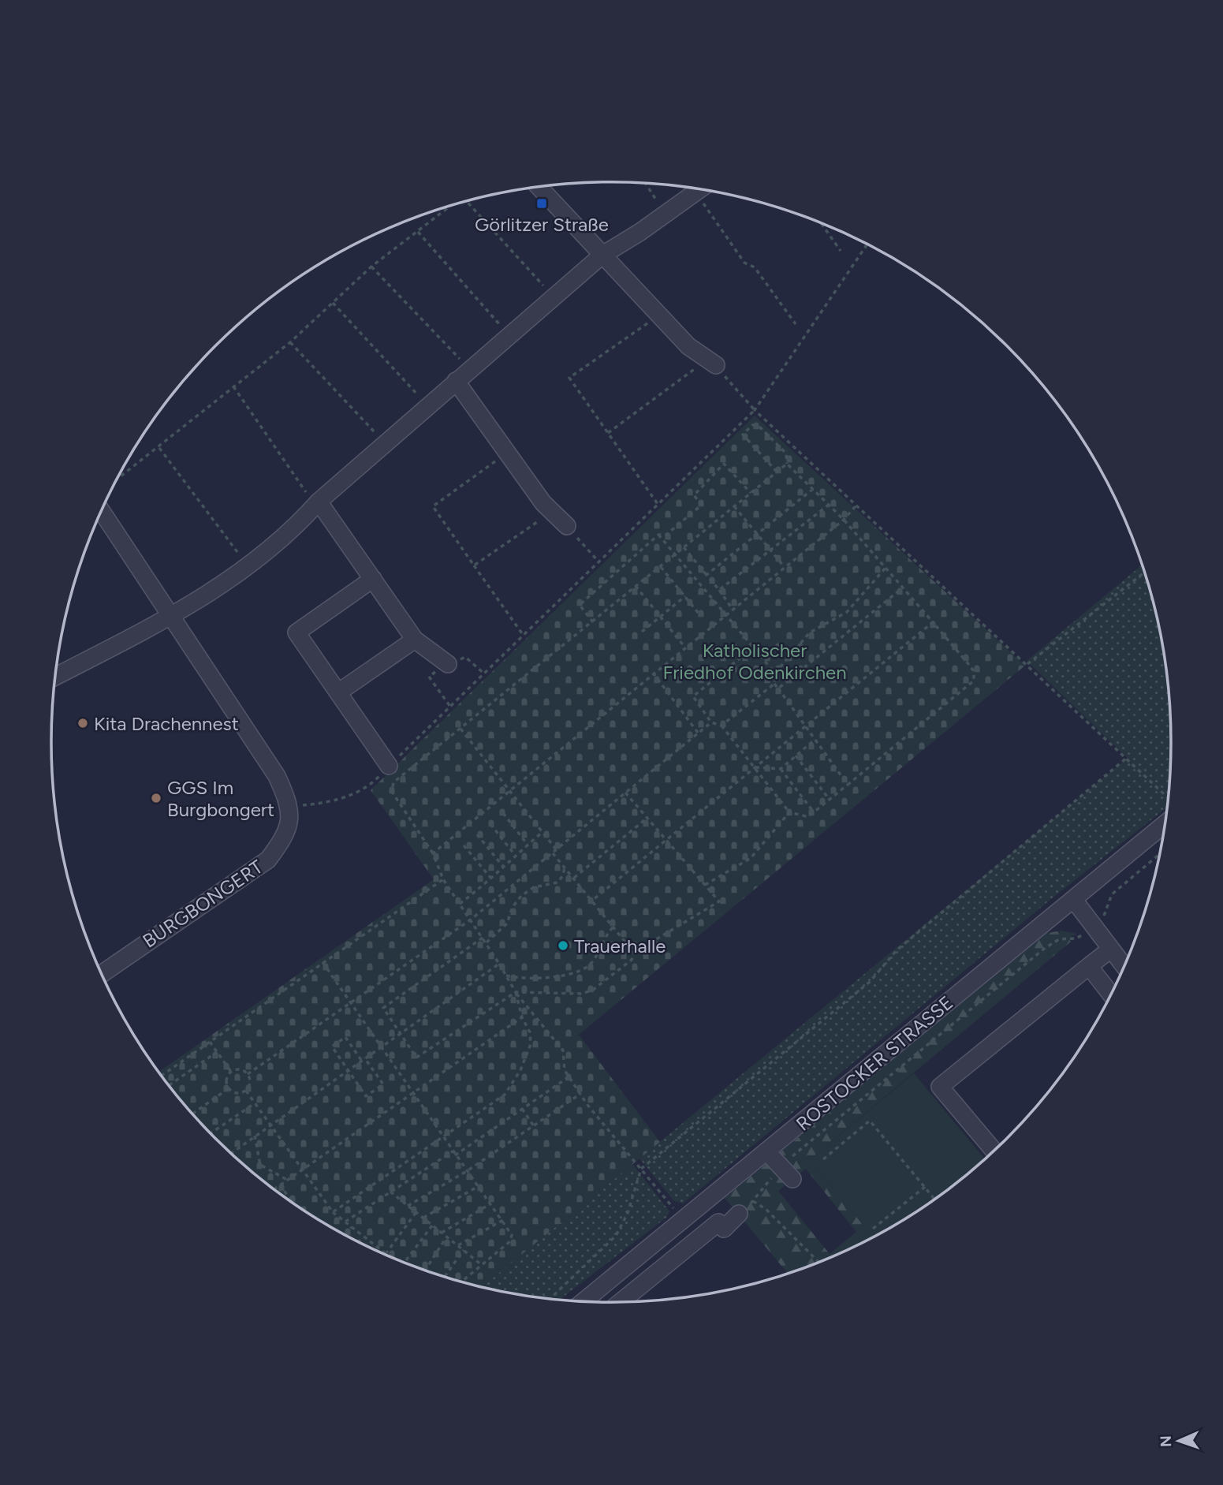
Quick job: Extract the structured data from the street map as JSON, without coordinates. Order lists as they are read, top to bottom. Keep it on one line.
{"streets":{"street":["BURGBONGERT","ROSTOCKER STRASSE"]},"parks":["Katholischer Friedhof Odenkirchen"],"places":{"transit":["Görlitzer Straße"],"other":["Kita Drachennest","GGS Im Burgbongert","Trauerhalle"]},"north":"left"}
